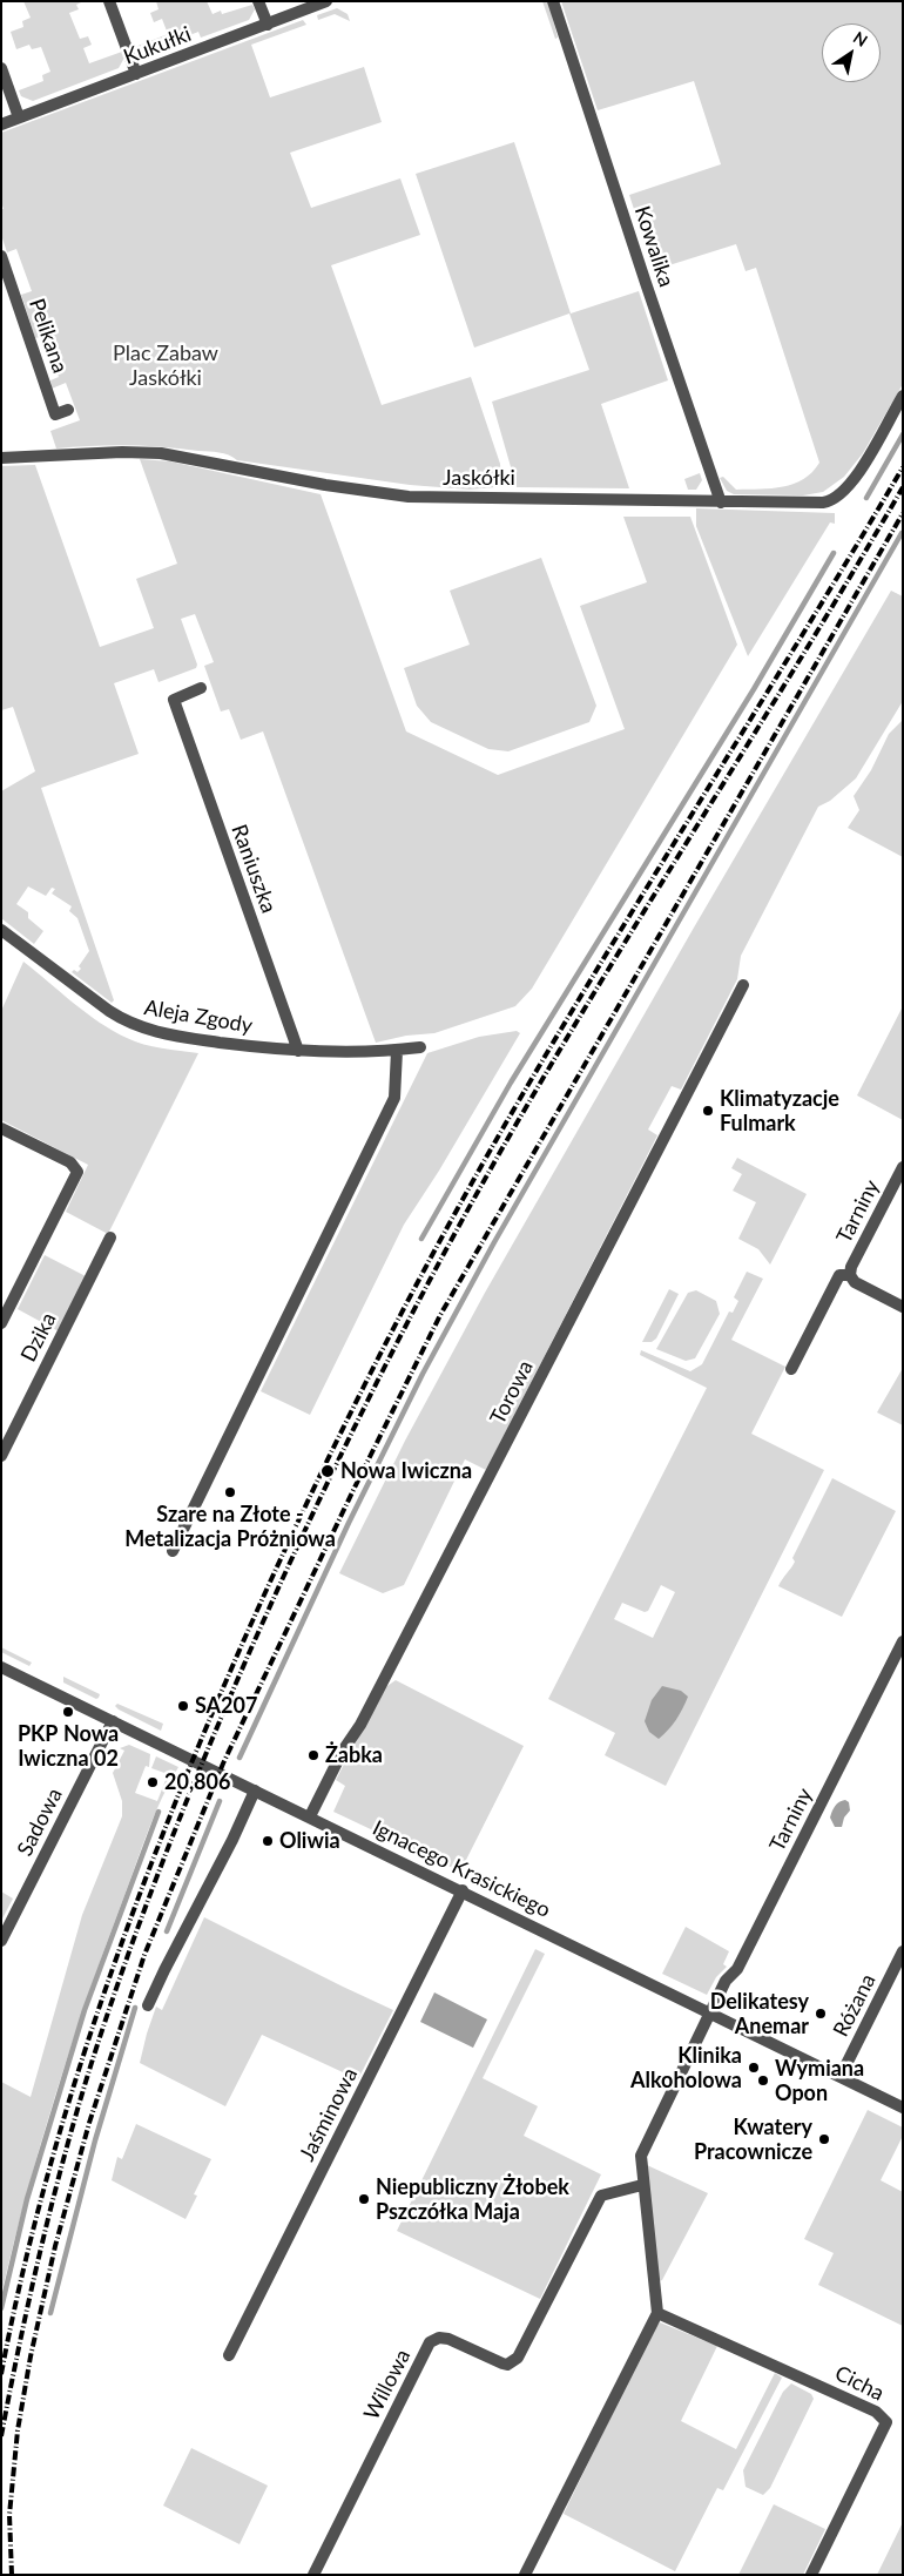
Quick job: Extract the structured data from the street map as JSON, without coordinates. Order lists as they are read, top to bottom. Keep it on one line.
{"streets":{"street":["Kukułki","Kowalika","Pelikana","Jaskółki","Raniuszka","Aleja Zgody","Tarniny","Dzika","Torowa","Sadowa","Ignacego Krasickiego","Różana","Jaśminowa","Cicha","Willowa"]},"crossings":[["Kowalika","Jaskółki"],["Raniuszka","Aleja Zgody"],["Tarniny","Ignacego Krasickiego"],["Torowa","Ignacego Krasickiego"],["Sadowa","Ignacego Krasickiego"],["Ignacego Krasickiego","Różana"],["Ignacego Krasickiego","Jaśminowa"]],"parks":["Plac Zabaw Jaskółki"],"places":["Klimatyzacje Fulmark","Nowa Iwiczna","Szare na Złote - Metalizacja Próżniowa","SA207","PKP Nowa Iwiczna 02","Żabka","20,806","Oliwia","Delikatesy Anemar","Klinika Alkoholowa","Wymiana Opon","Kwatery Pracownicze","Niepubliczny Żłobek Pszczółka Maja"],"north":"top right"}
